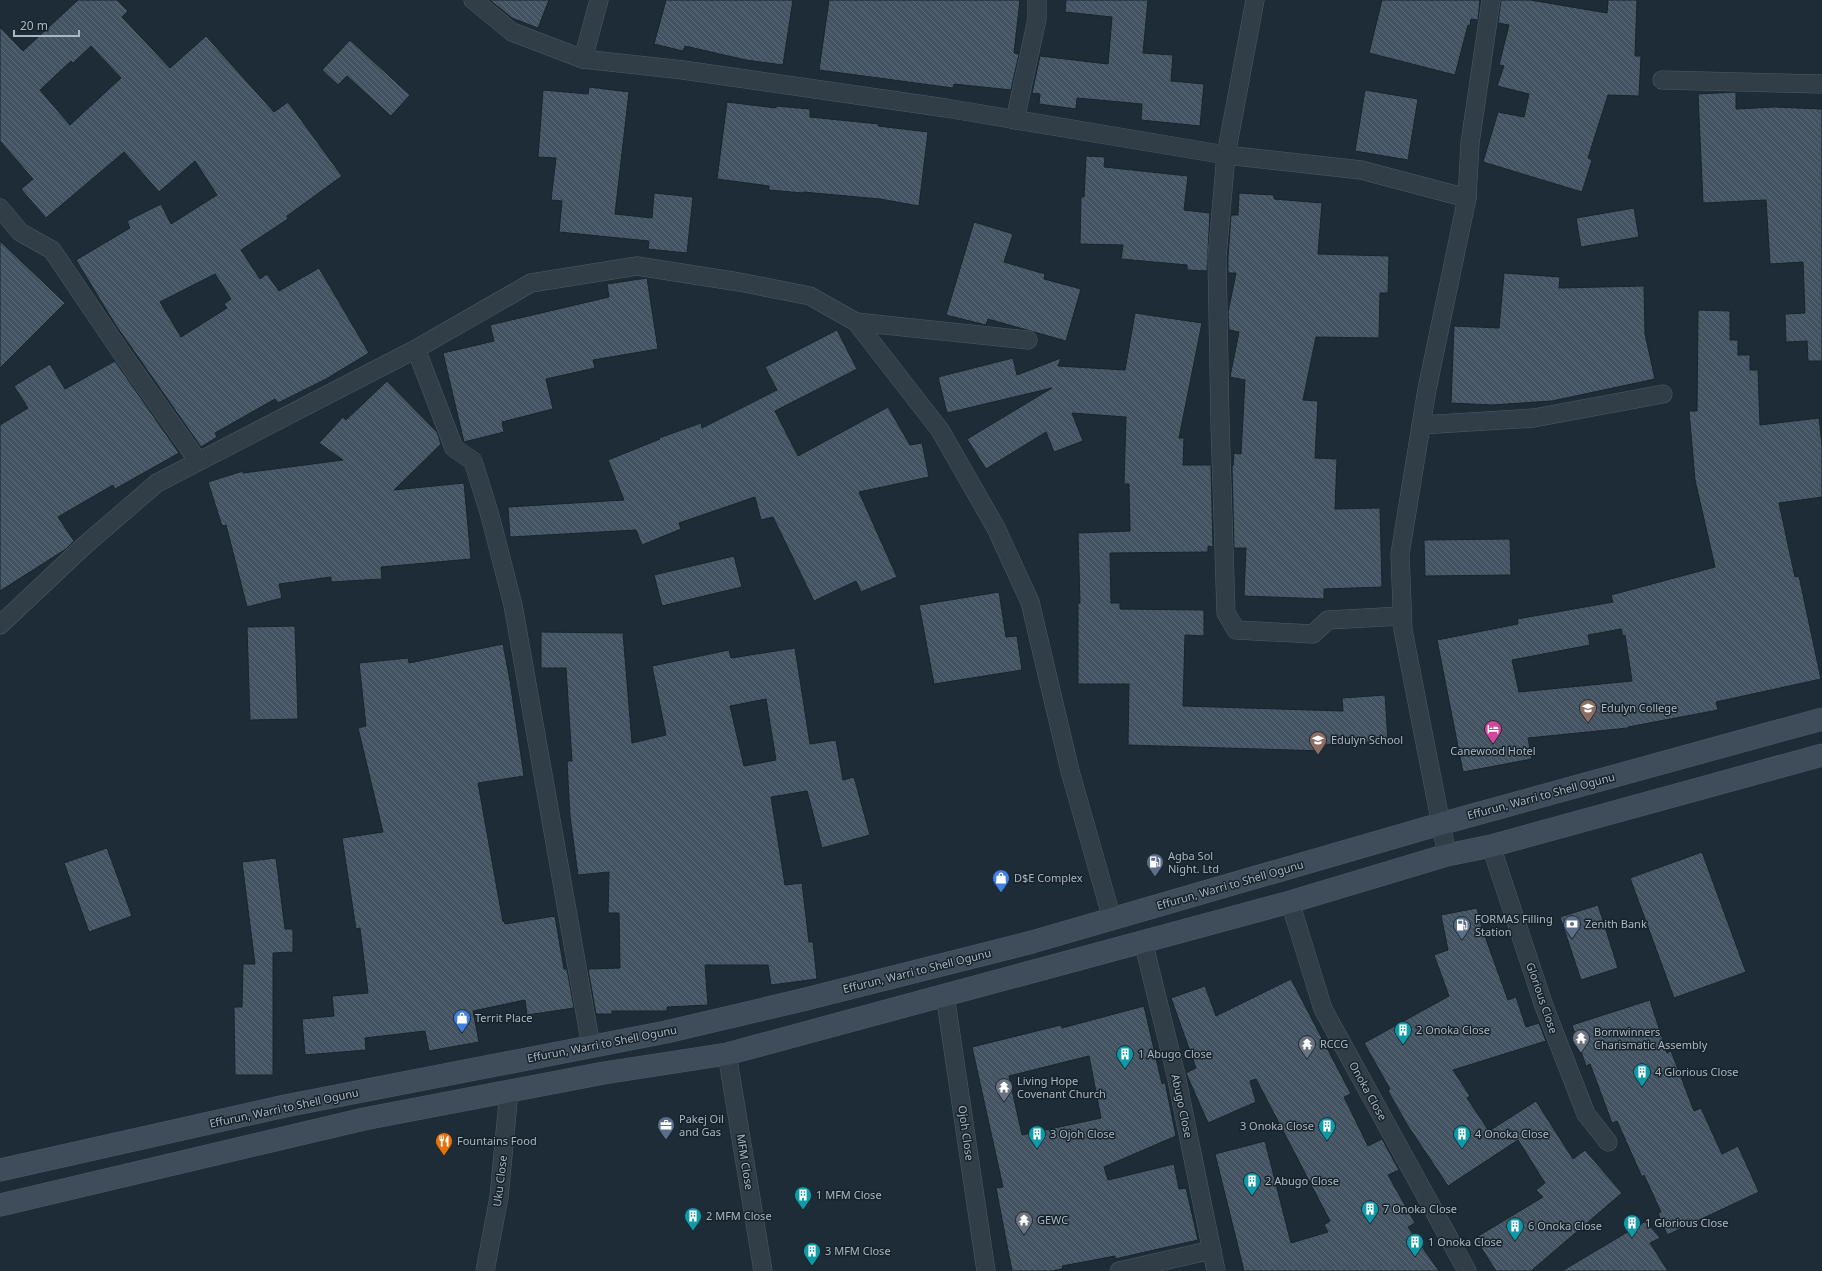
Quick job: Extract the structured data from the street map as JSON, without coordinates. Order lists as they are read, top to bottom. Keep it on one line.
{"streets":{"main road":["Effurun, Warri to Shell Ogunu"],"street":["Glorious Close","Onoka Close","Abugo Close","Ojoh Close","MFM Close","Uku Close"]},"places":{"school or university":["Edulyn College","Edulyn School"],"hotel":["Canewood Hotel"],"fuel station":["Agba Sol Night. Ltd","FORMAS Filling Station"],"shop":["D$E Complex","Territ Place"],"bank":["Zenith Bank"],"building":["2 Onoka Close","1 Abugo Close","4 Glorious Close","3 Onoka Close","3 Ojoh Close","4 Onoka Close","2 Abugo Close","1 MFM Close","7 Onoka Close","2 MFM Close","1 Glorious Close","6 Onoka Close","1 Onoka Close","3 MFM Close"],"temple":["Bornwinners Charismatic Assembly","RCCG","Living Hope Covenant Church","GEWC"],"office":["Pakej Oil and Gas"],"restaurant":["Fountains Food"]},"scale_bar":"20 m"}
